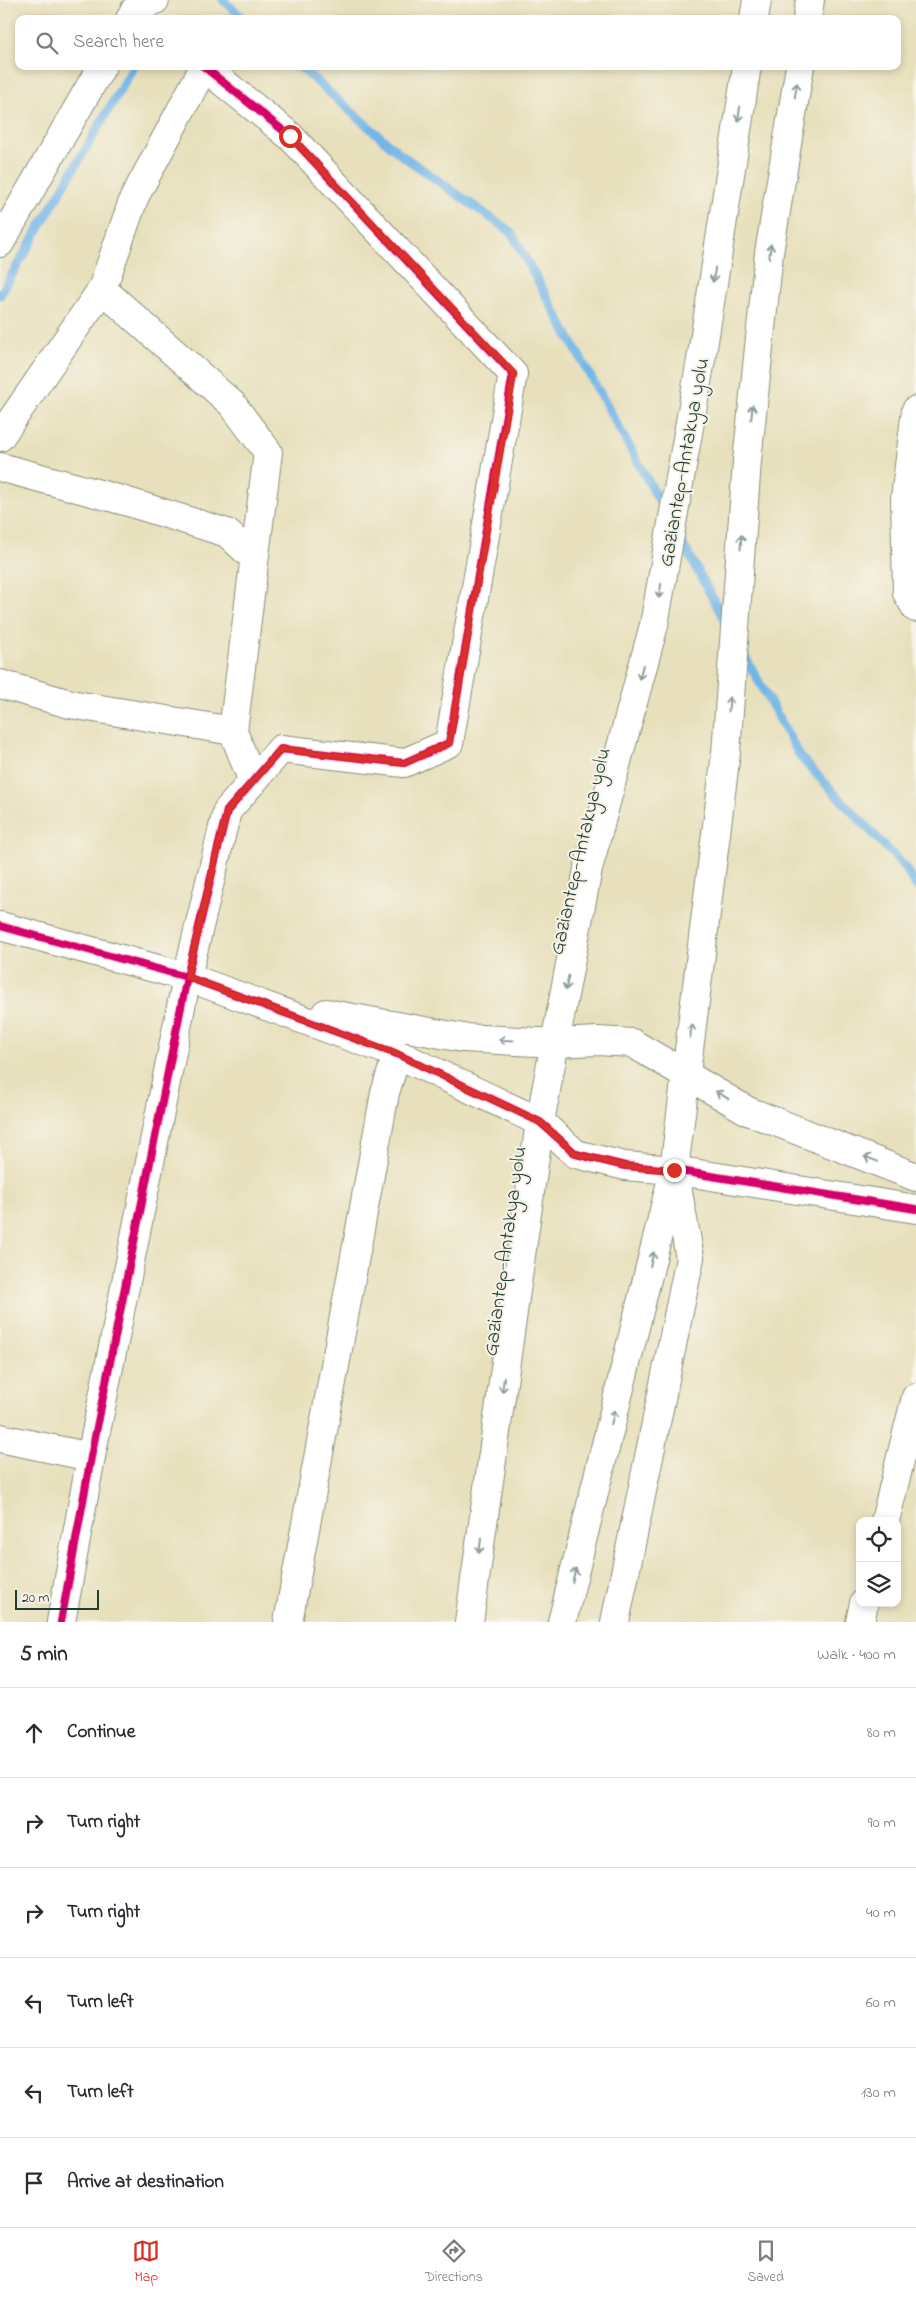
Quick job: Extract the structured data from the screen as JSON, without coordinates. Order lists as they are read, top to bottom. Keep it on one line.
{"streets":{"main road":["Gaziantep-Antakya yolu"]},"scale_bar":"20 m","page":{"search":"Search here","scale":"20 m","heading":["5 min","Walk · 400 m"],"list":[["Continue","80 m"],["Turn right","90 m"],["Turn right","40 m"],["Turn left","60 m"],["Turn left","130 m"],"Arrive at destination"],"nav":["Map","Directions","Saved"]}}
